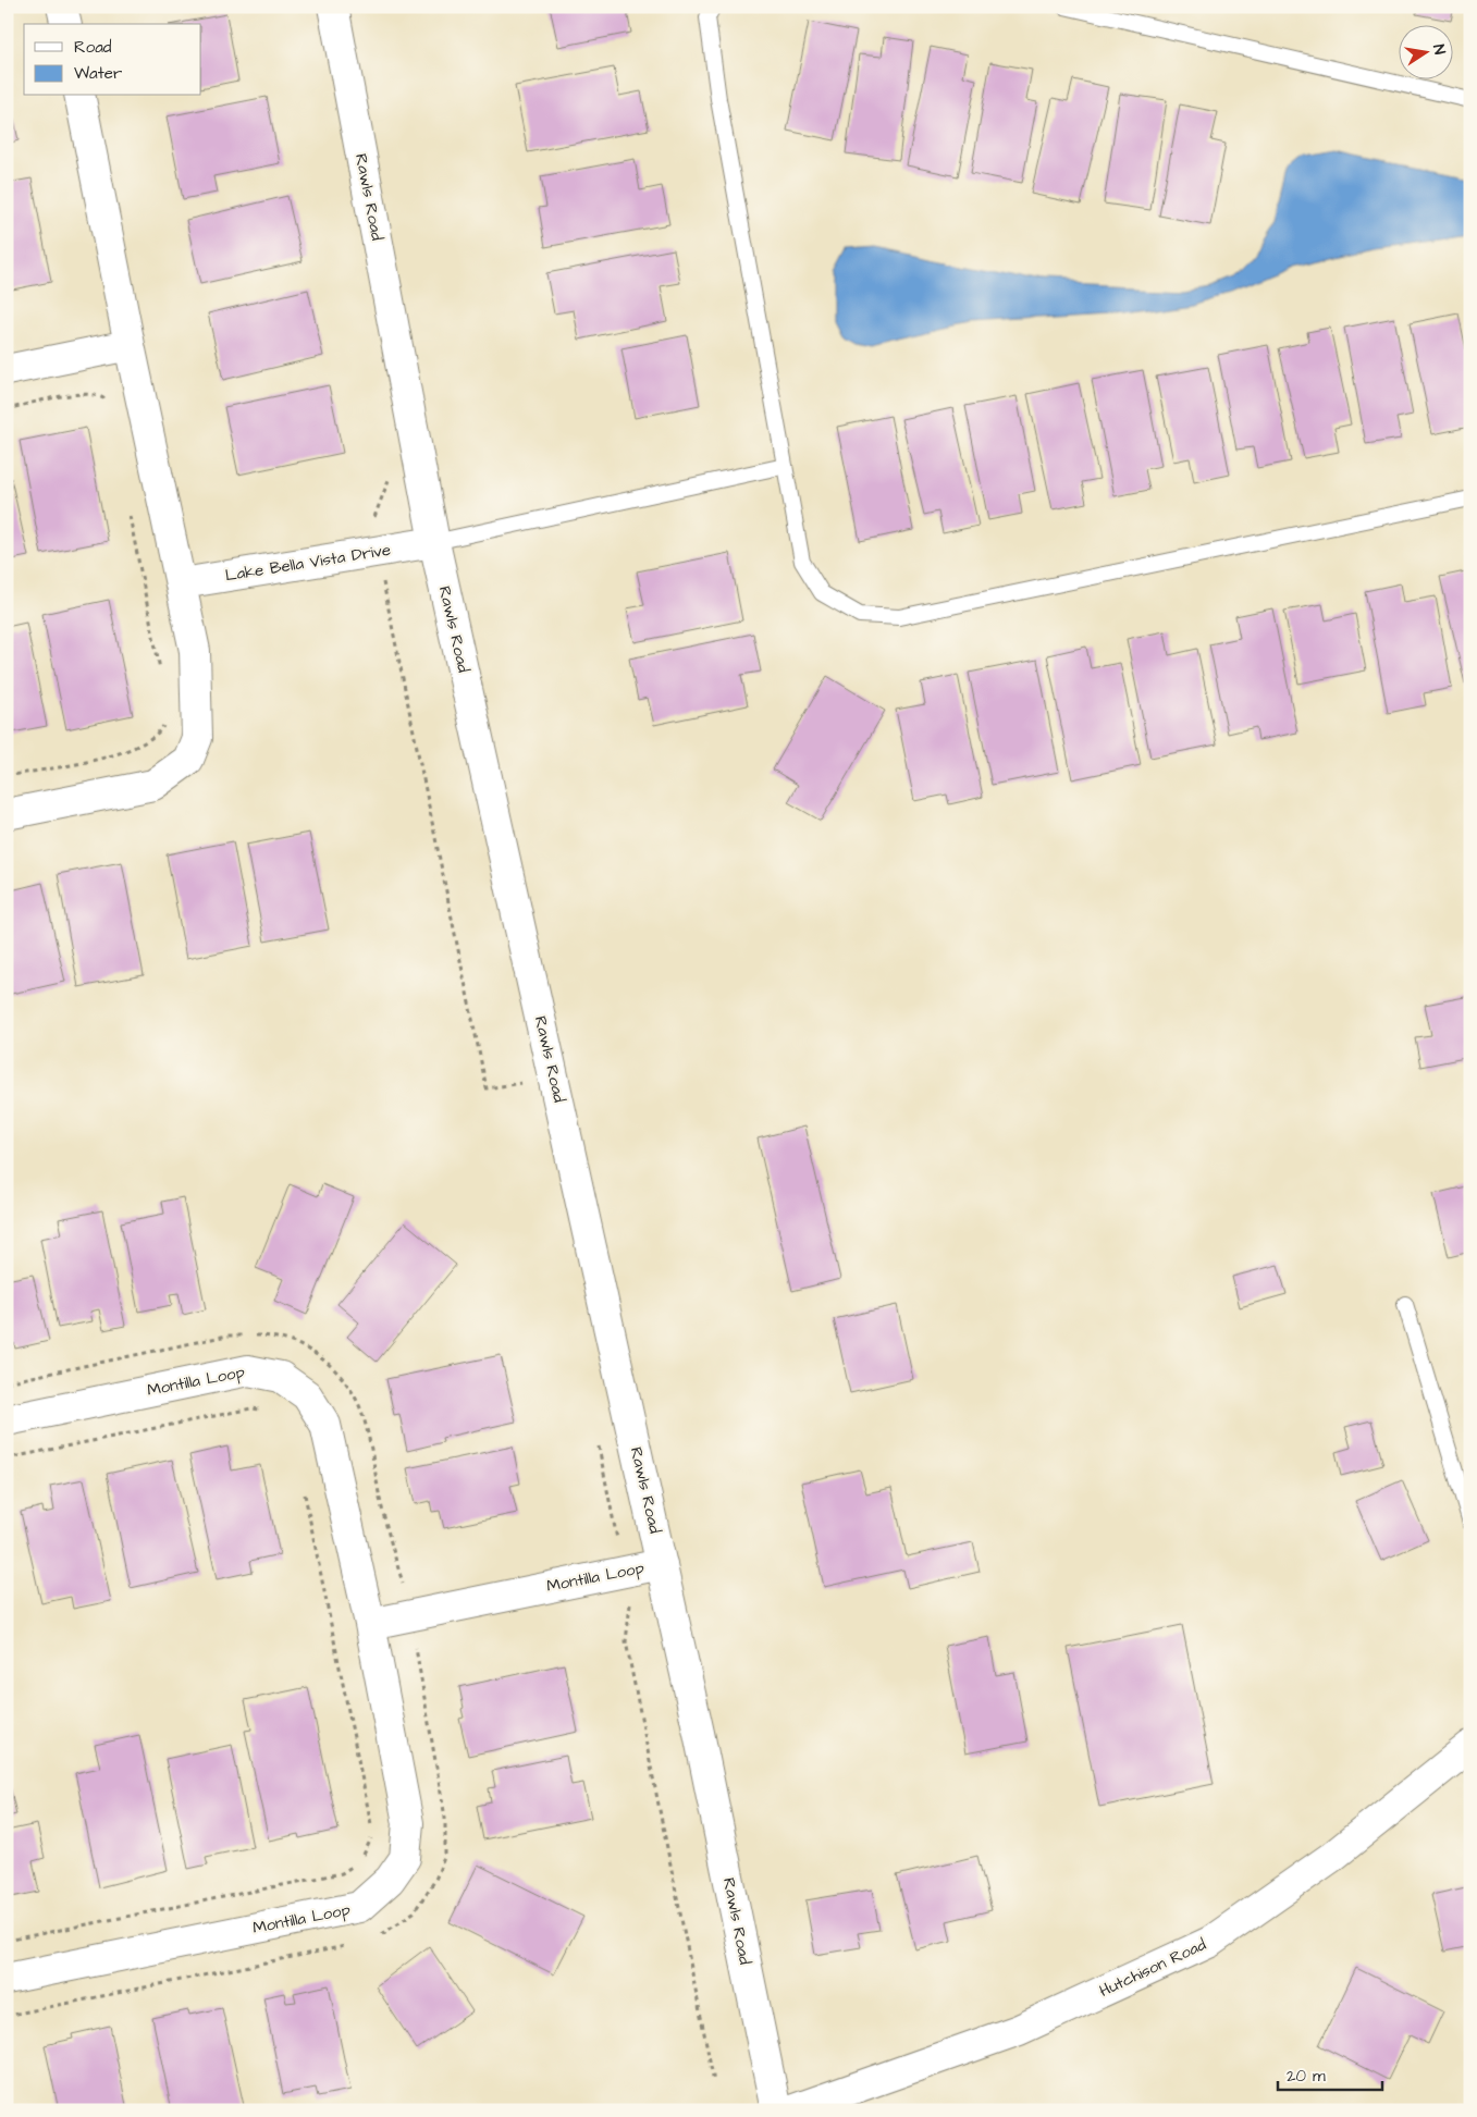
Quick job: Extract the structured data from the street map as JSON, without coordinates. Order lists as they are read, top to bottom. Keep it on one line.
{"streets":{"street":["Rawls Road","Lake Bella Vista Drive","Montilla Loop","Hutchison Road"]},"crossings":[["Rawls Road","Lake Bella Vista Drive"],["Rawls Road","Montilla Loop"]],"legend":["Road","Water"],"scale_bar":"20 m","north":"right"}
